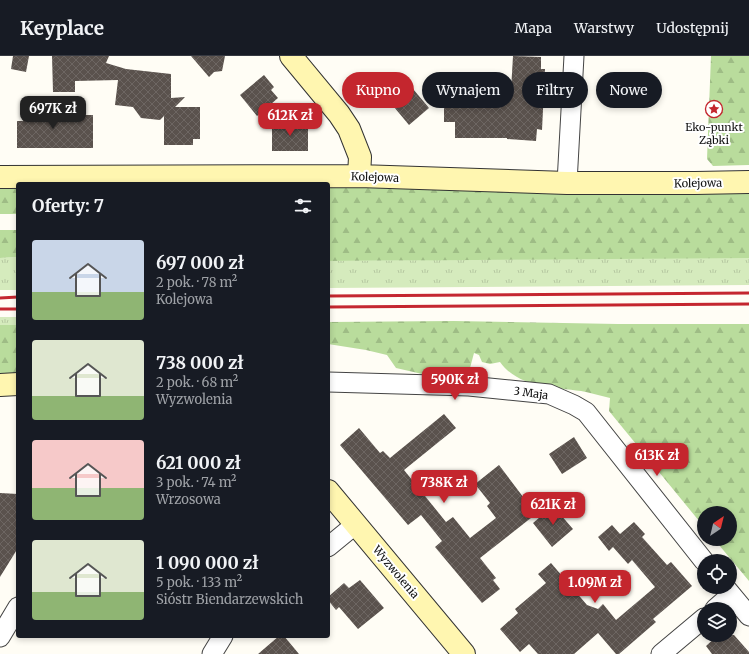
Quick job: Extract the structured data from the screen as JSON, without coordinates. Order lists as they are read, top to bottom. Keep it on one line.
{"streets":{"street":["Kolejowa","3 Maja","Wyzwolenia"]},"places":{"place":["Eko-punkt Ząbki"]},"north":"top right","page":{"header":"Keyplace","nav":["Mapa","Warstwy","Udostępnij"],"chip":["Kupno","Wynajem","Filtry","Nowe"],"price":["697K zł","612K zł","590K zł","613K zł","738K zł","621K zł","1.09M zł"],"heading":"Oferty: 7","list":[{"name":"697 000 zł","note":"2 pok. · 78 m² · Kolejowa"},{"name":"738 000 zł","note":"2 pok. · 68 m² · Wyzwolenia"},{"name":"621 000 zł","note":"3 pok. · 74 m² · Wrzosowa"},{"name":"1 090 000 zł","note":"5 pok. · 133 m² · Sióstr Biendarzewskich"}]}}
